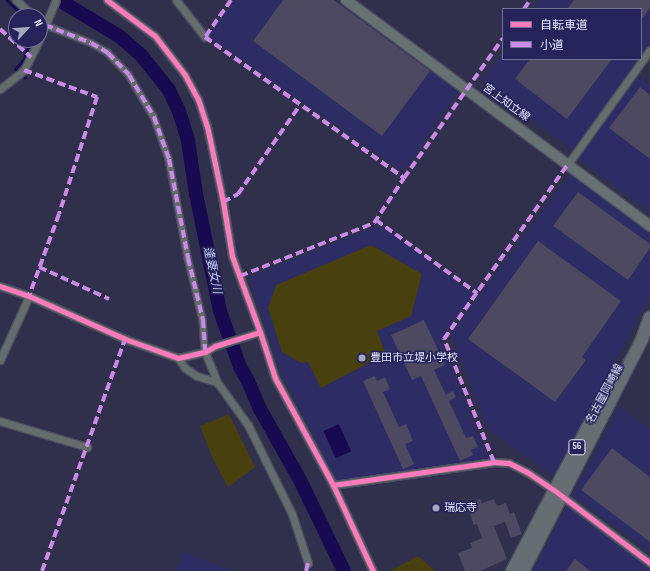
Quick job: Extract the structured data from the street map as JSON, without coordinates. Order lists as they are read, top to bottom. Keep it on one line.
{"streets":{"main road":["宮上知立線","名古屋岡崎線","56"]},"water":["逢妻女川"],"places":["豊田市立堤小学校","瑞応寺"],"legend":["自転車道","小道"],"north":"top right"}
